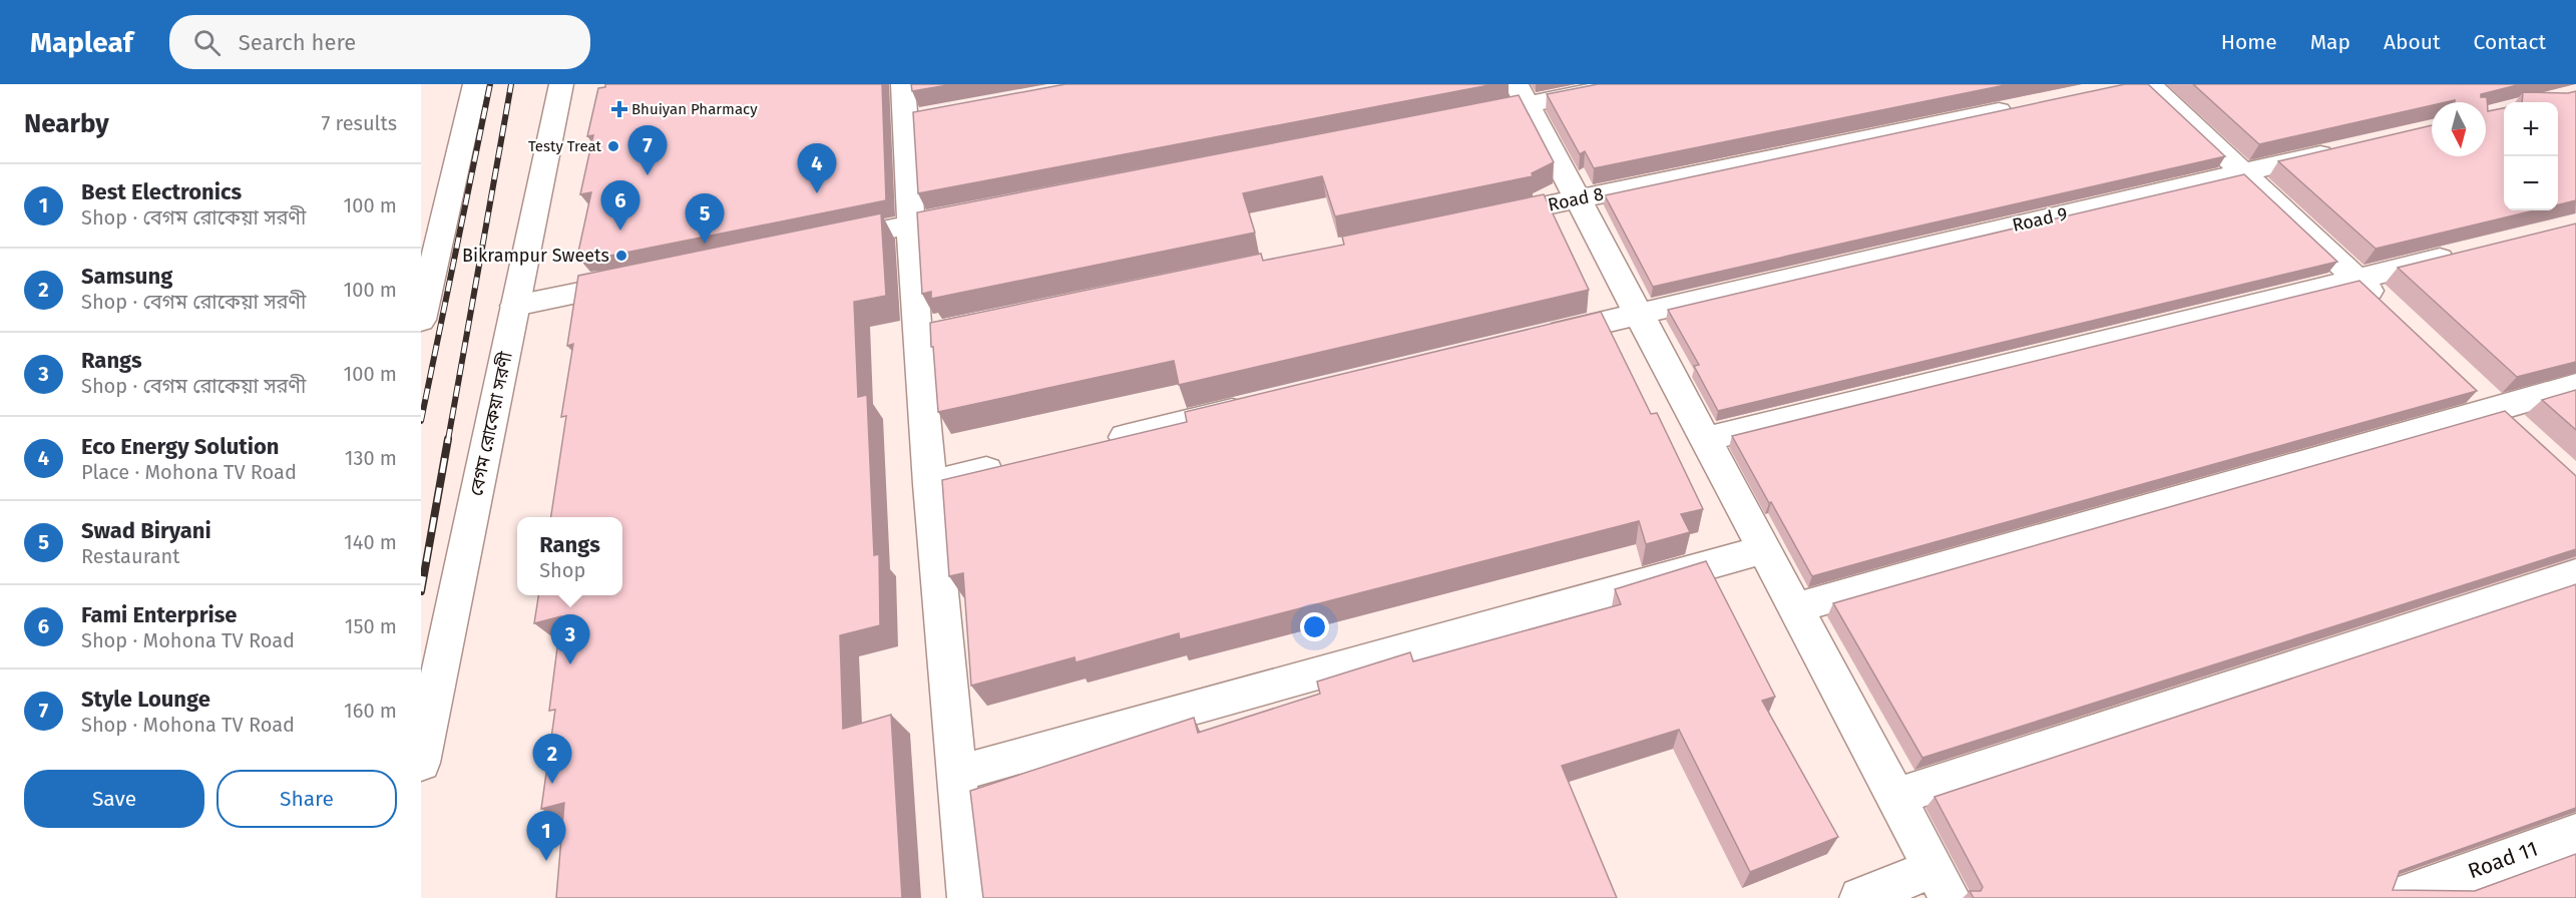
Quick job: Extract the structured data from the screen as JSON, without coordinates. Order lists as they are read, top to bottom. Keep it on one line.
{"streets":{"street":["Road 8","Road 9","বেগম রোকেয়া সরণী","Road 11"]},"places":{"health":["Bhuiyan Pharmacy"],"other":["Testy Treat","Bikrampur Sweets"]},"north":"bottom","page":{"header":"Mapleaf","search":"Search here","nav":["Home","Map","About","Contact"],"heading":["Nearby","7 results"],"map_buttons":["+","−"],"pins":["7","4","6","5","3","2","1"],"list":[{"mark":"1","name":"Best Electronics","note":"Shop · বেগম রোকেয়া সরণী","value":"100 m"},{"mark":"2","name":"Samsung","note":"Shop · বেগম রোকেয়া সরণী","value":"100 m"},{"mark":"3","name":"Rangs","note":"Shop · বেগম রোকেয়া সরণী","value":"100 m"},{"mark":"4","name":"Eco Energy Solution","note":"Place · Mohona TV Road","value":"130 m"},{"mark":"5","name":"Swad Biryani","note":"Restaurant","value":"140 m"},{"mark":"6","name":"Fami Enterprise","note":"Shop · Mohona TV Road","value":"150 m"},{"mark":"7","name":"Style Lounge","note":"Shop · Mohona TV Road","value":"160 m"}],"popup":["Rangs","Shop"],"buttons":["Save","Share"]}}
